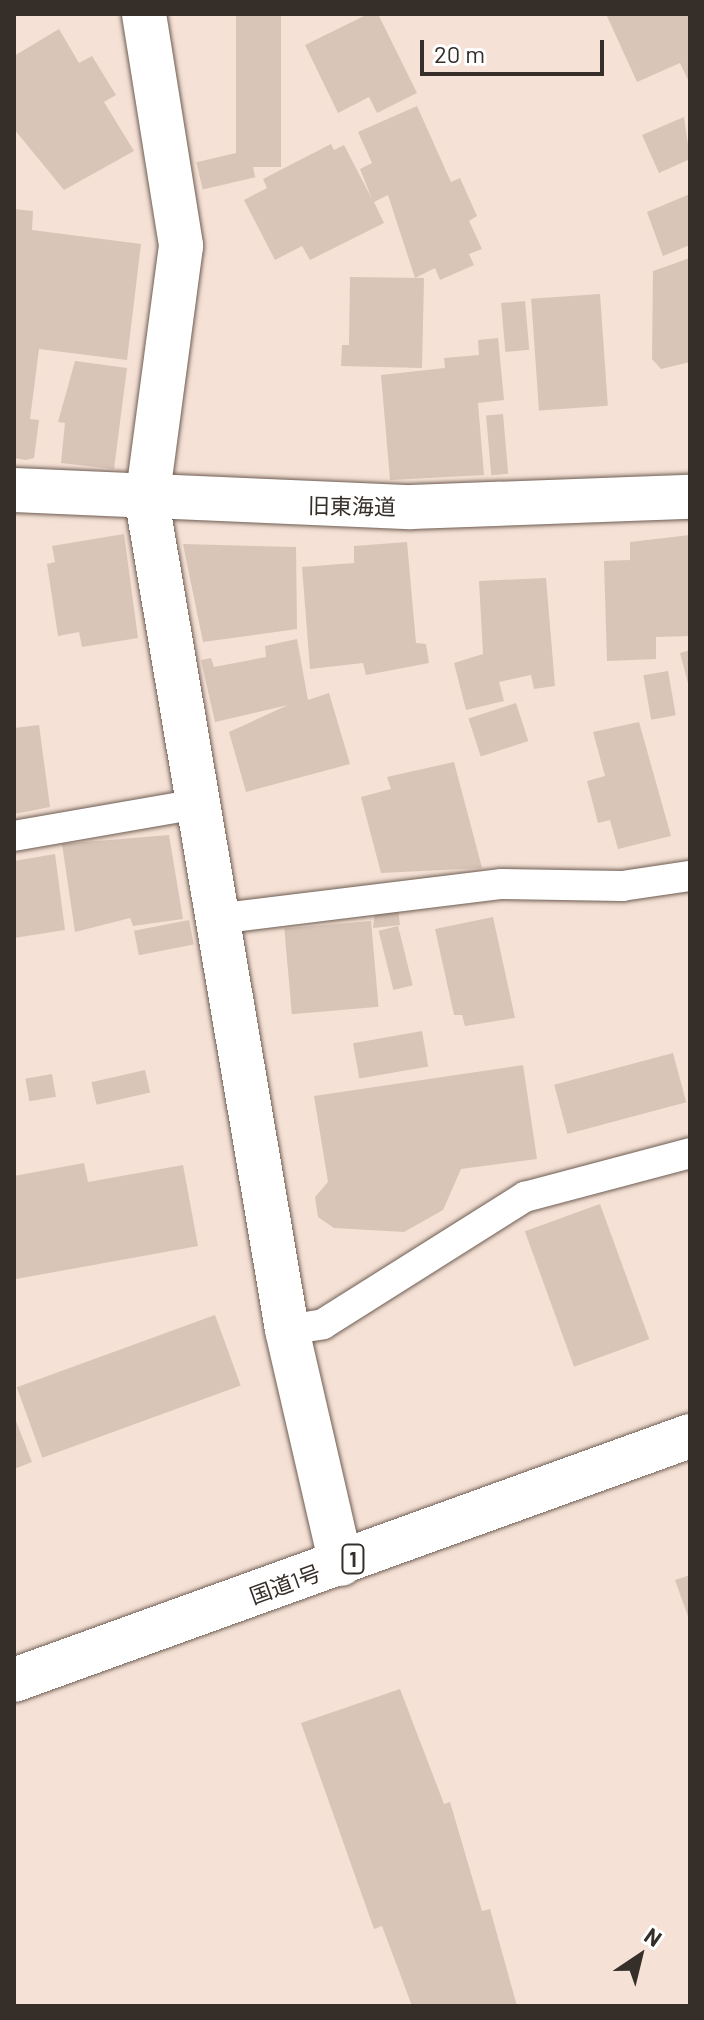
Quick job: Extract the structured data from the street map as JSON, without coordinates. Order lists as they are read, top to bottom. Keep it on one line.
{"streets":{"main road":["旧東海道","1","国道1号"]},"scale_bar":"20 m","north":"top right"}
